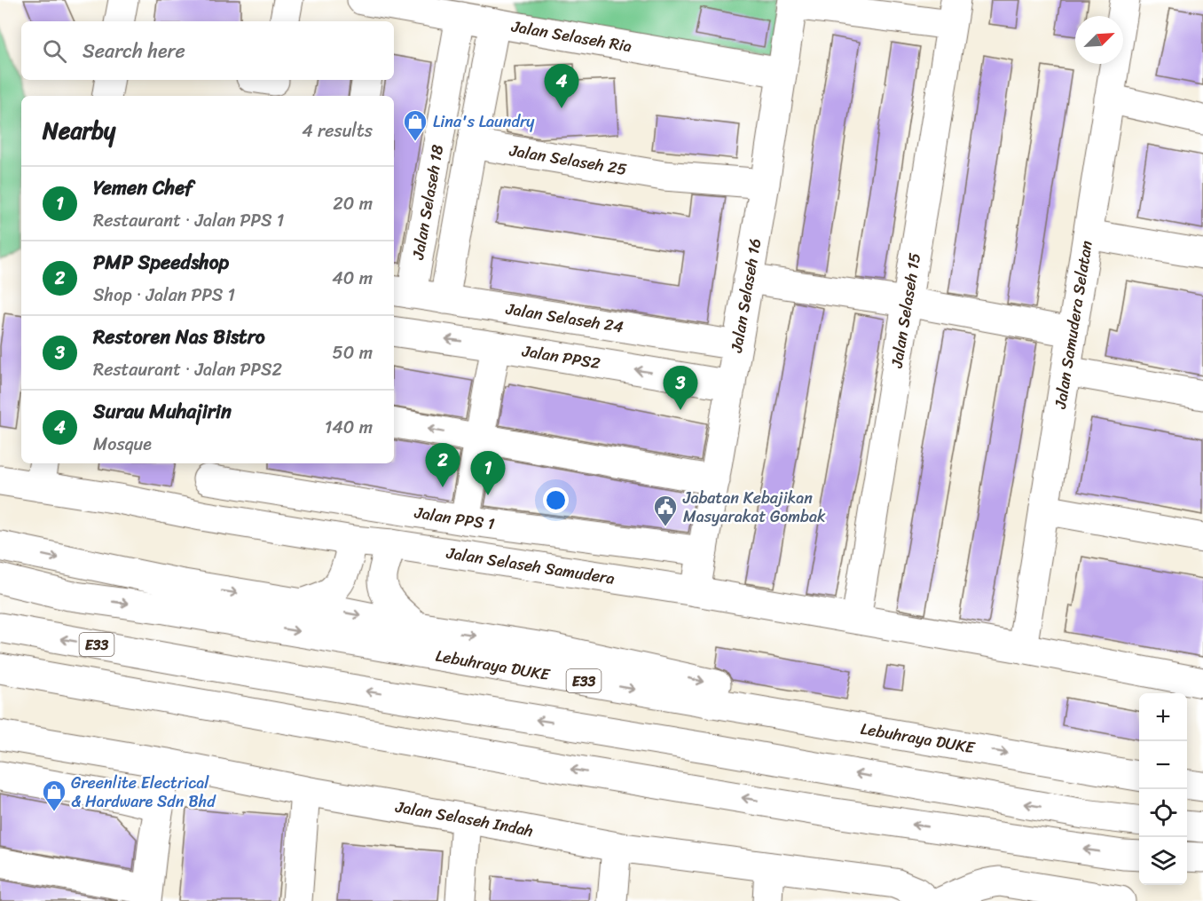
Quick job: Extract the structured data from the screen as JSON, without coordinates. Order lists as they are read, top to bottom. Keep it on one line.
{"streets":{"main road":["Jalan Selaseh Ria","Jalan Selaseh 25","Jalan Selaseh 18","Jalan Selaseh 16","Jalan Selaseh 15","Jalan Selaseh 24","Jalan Samudera Selatan","Jalan PPS2","Jalan PPS 1","Jalan Selaseh Samudera","E33","Lebuhraya DUKE","Jalan Selaseh Indah"]},"crossings":[["Jalan Selaseh Ria","Jalan Selaseh 18"],["Jalan Selaseh Ria","Jalan Selaseh 16"],["Jalan Selaseh 25","Jalan Selaseh 18"],["Jalan Selaseh 25","Jalan Selaseh 16"],["Jalan Selaseh 18","Jalan Selaseh 24"],["Jalan Selaseh 16","Jalan Selaseh 24"],["Jalan Selaseh 16","Jalan PPS2"],["Jalan Selaseh 16","Jalan PPS 1"],["Jalan Selaseh 16","Jalan Selaseh Samudera"],["Jalan Selaseh 15","Jalan Selaseh Samudera"],["Jalan Samudera Selatan","Jalan Selaseh Samudera"]],"places":{"shop":["Lina's Laundry","Greenlite Electrical & Hardware Sdn Bhd"],"public building":["Jabatan Kebajikan Masyarakat Gombak"]},"north":"top right","page":{"search":"Search here","pins":["4","3","2","1"],"heading":["Nearby","4 results"],"list":[{"mark":"1","name":"Yemen Chef","note":"Restaurant · Jalan PPS 1","value":"20 m"},{"mark":"2","name":"PMP Speedshop","note":"Shop · Jalan PPS 1","value":"40 m"},{"mark":"3","name":"Restoren Nas Bistro","note":"Restaurant · Jalan PPS2","value":"50 m"},{"mark":"4","name":"Surau Muhajirin","note":"Mosque","value":"140 m"}],"map_buttons":["+","−"]}}
